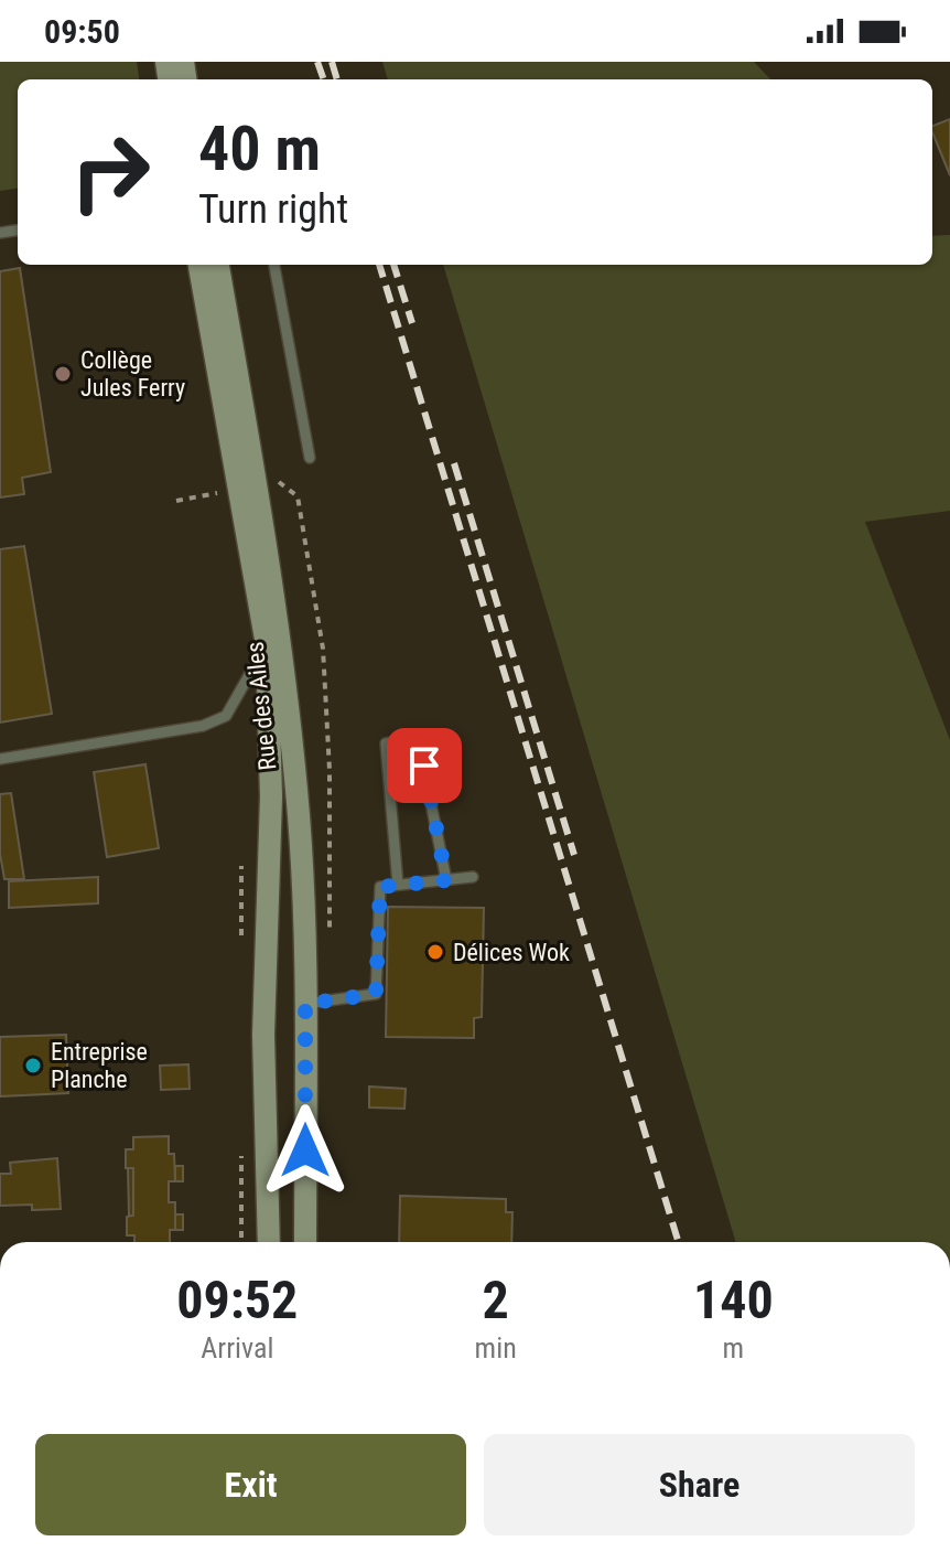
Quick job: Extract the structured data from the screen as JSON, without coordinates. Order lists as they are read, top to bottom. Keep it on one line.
{"streets":{"main road":["Rue des Ailes"]},"places":["Collège Jules Ferry","Délices Wok","Entreprise Planche"],"page":{"status":"09:50","turn":["40 m","Turn right"],"eta":["09:52","Arrival","2","min","140","m"],"buttons":["Exit","Share"]}}
